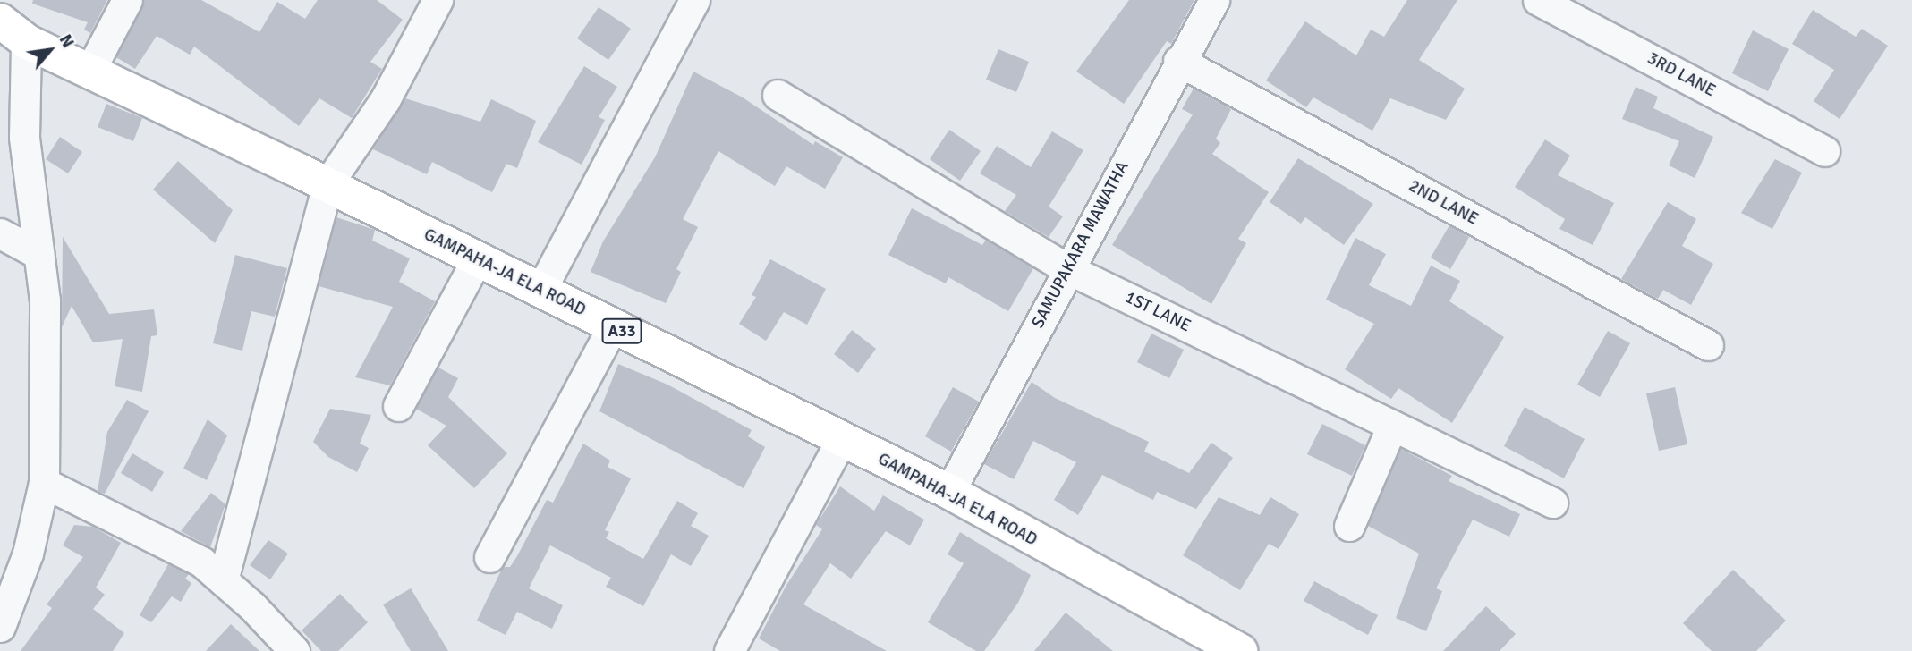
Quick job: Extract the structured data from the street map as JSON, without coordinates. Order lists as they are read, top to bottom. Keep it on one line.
{"streets":{"highway":["GAMPAHA-JA ELA ROAD","A33"],"street":["3RD LANE","2ND LANE","SAMUPAKARA MAWATHA","1ST LANE"]},"crossings":[["2ND LANE","SAMUPAKARA MAWATHA"],["SAMUPAKARA MAWATHA","GAMPAHA-JA ELA ROAD"],["SAMUPAKARA MAWATHA","1ST LANE"]],"north":"top right"}
